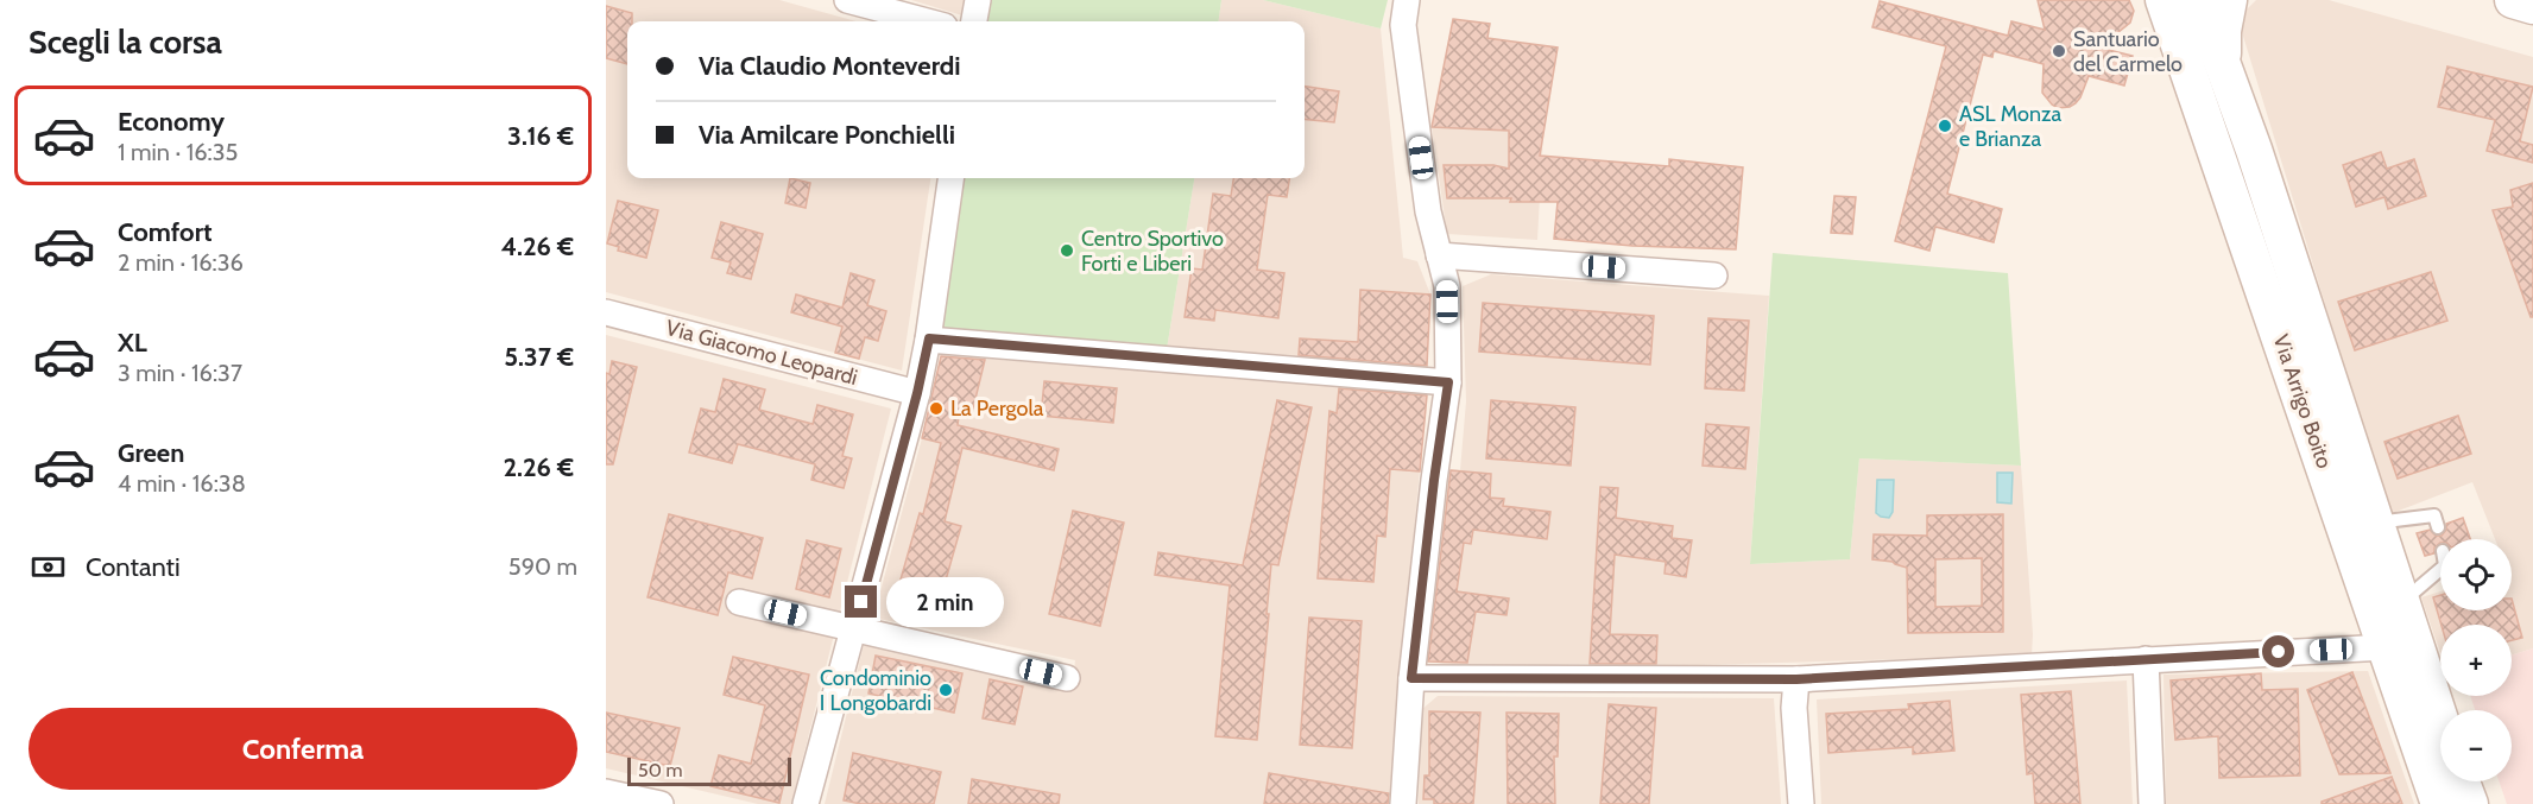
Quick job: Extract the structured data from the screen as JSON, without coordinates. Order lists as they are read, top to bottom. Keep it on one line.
{"streets":{"street":["Via Giacomo Leopardi","Via Arrigo Boito"]},"places":["Santuario del Carmelo","ASL Monza e Brianza","Centro Sportivo Forti e Liberi","La Pergola","Condominio I Longobardi"],"scale_bar":"50 m","page":{"heading":"Scegli la corsa","banner":["Via Claudio Monteverdi","Via Amilcare Ponchielli"],"list":[{"name":"Economy","note":"1 min · 16:35","value":"3.16 €"},{"name":"Comfort","note":"2 min · 16:36","value":"4.26 €"},{"name":"XL","note":"3 min · 16:37","value":"5.37 €"},{"name":"Green","note":"4 min · 16:38","value":"2.26 €"}],"pay":["Contanti","590 m"],"map_buttons":["+","−"],"bubble":"2 min","buttons":"Conferma","scale":"50 m"}}
